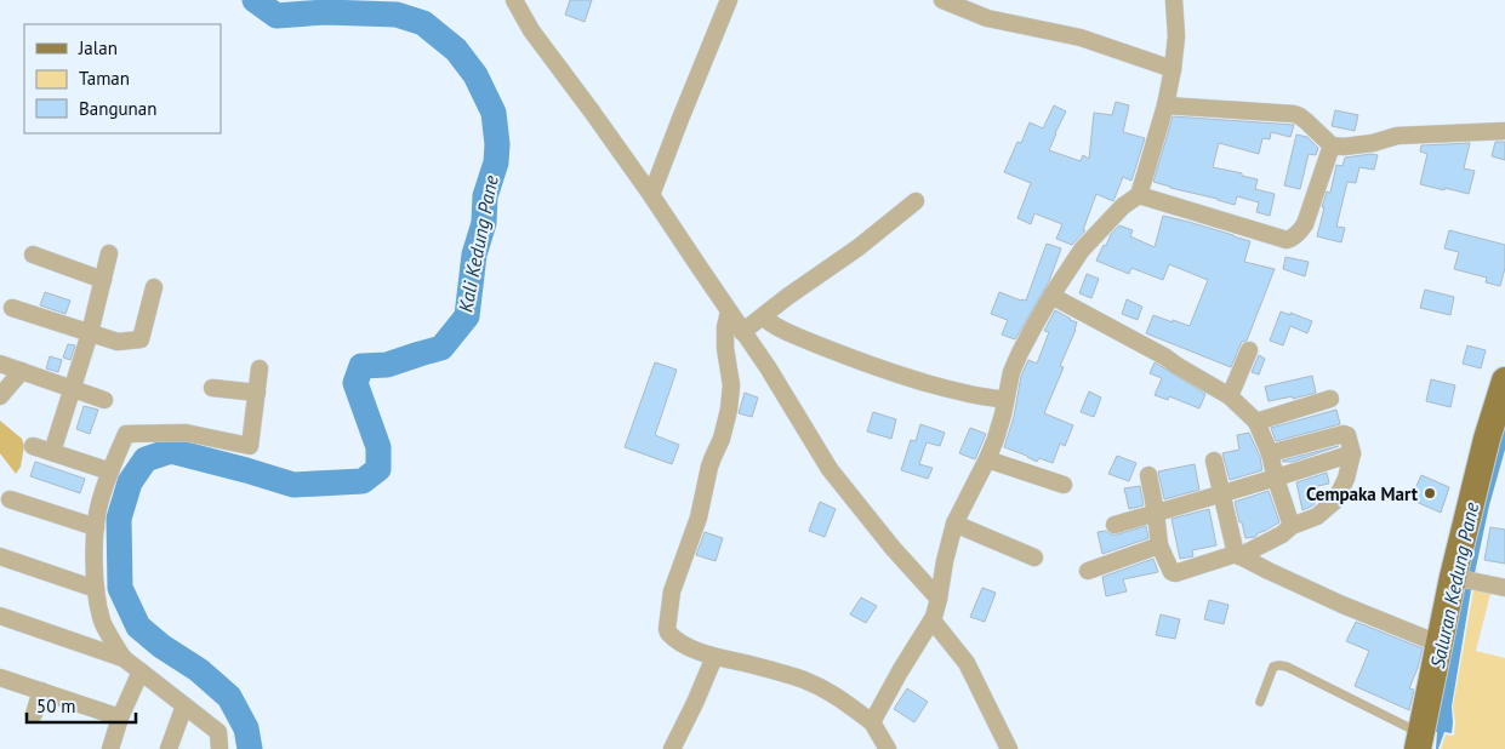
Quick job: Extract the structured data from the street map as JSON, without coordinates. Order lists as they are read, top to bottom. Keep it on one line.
{"water":["Kali Kedung Pane","Saluran Kedung Pane"],"places":["Cempaka Mart"],"legend":["Jalan","Taman","Bangunan"],"scale_bar":"50 m"}
